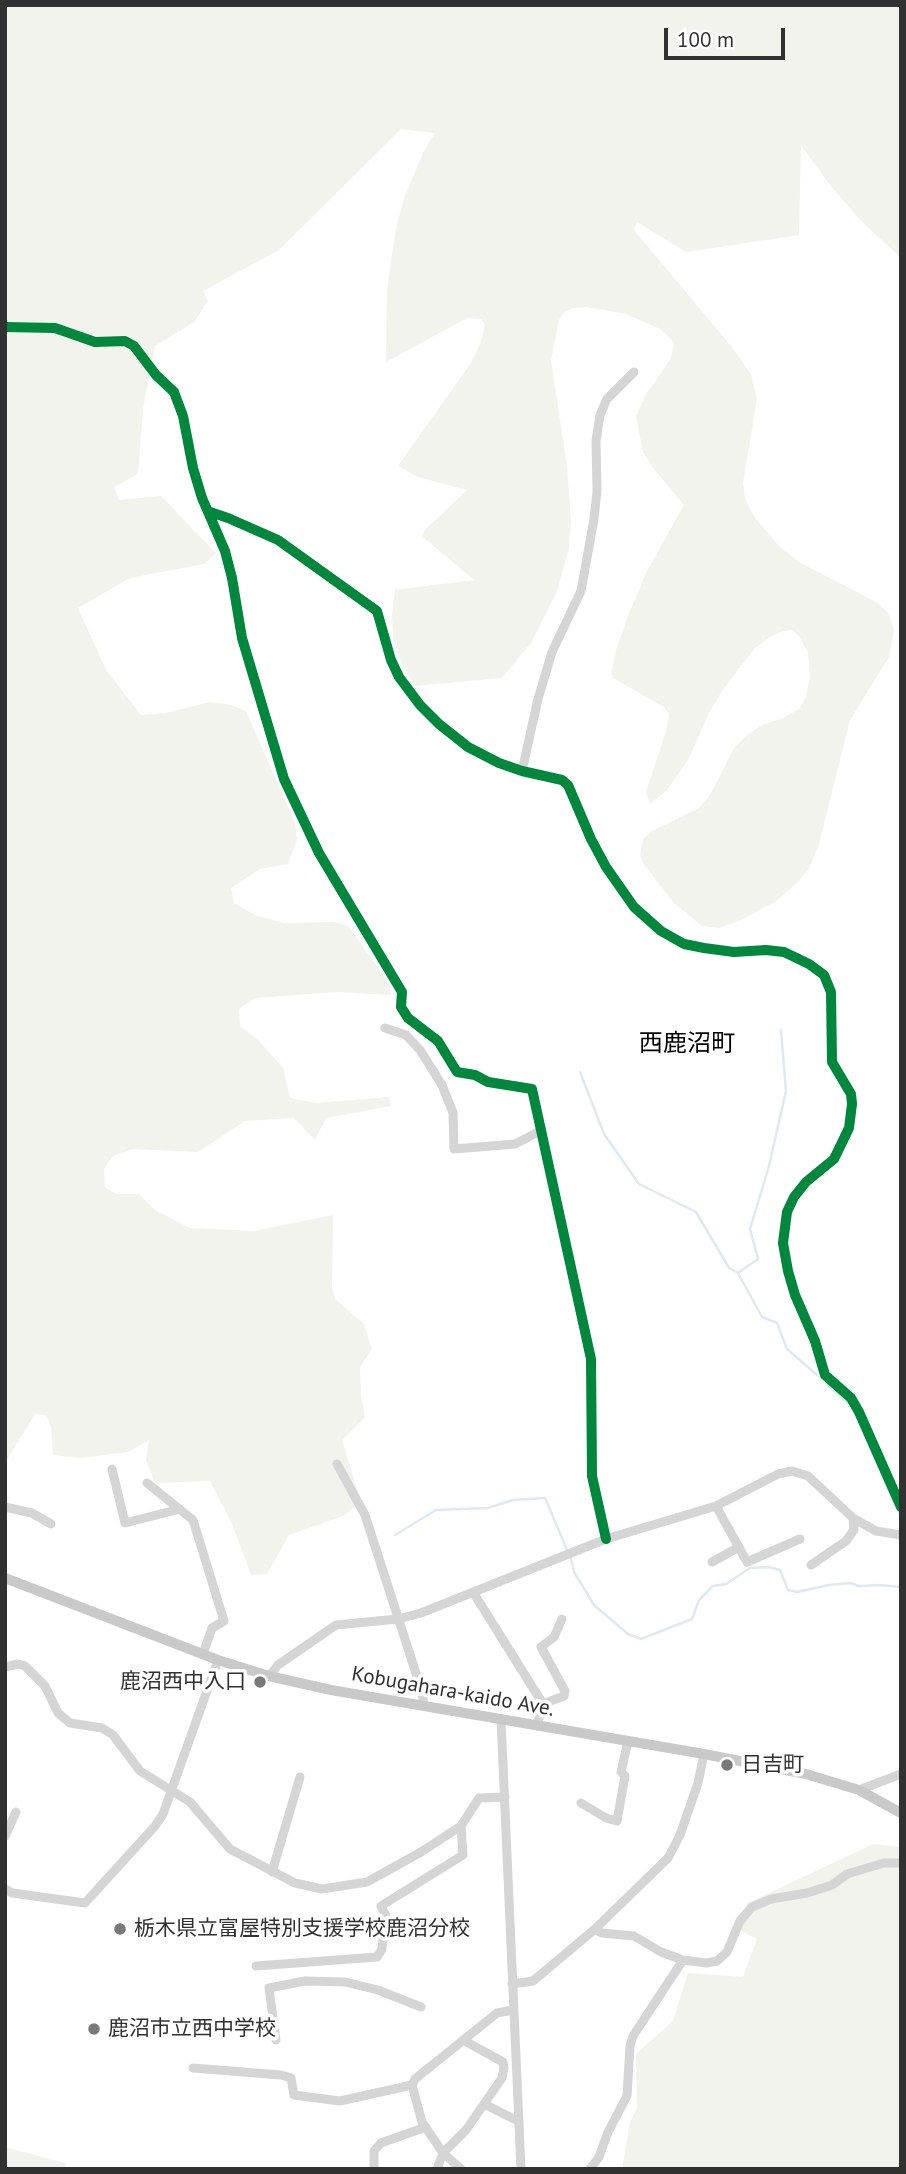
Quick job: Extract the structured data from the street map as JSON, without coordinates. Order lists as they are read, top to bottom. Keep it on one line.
{"streets":{"main road":["Kobugahara-kaido Ave."]},"districts":["西鹿沼町"],"places":["鹿沼西中入口","日吉町","栃木県立富屋特別支援学校鹿沼分校","鹿沼市立西中学校"],"scale_bar":"100 m"}
